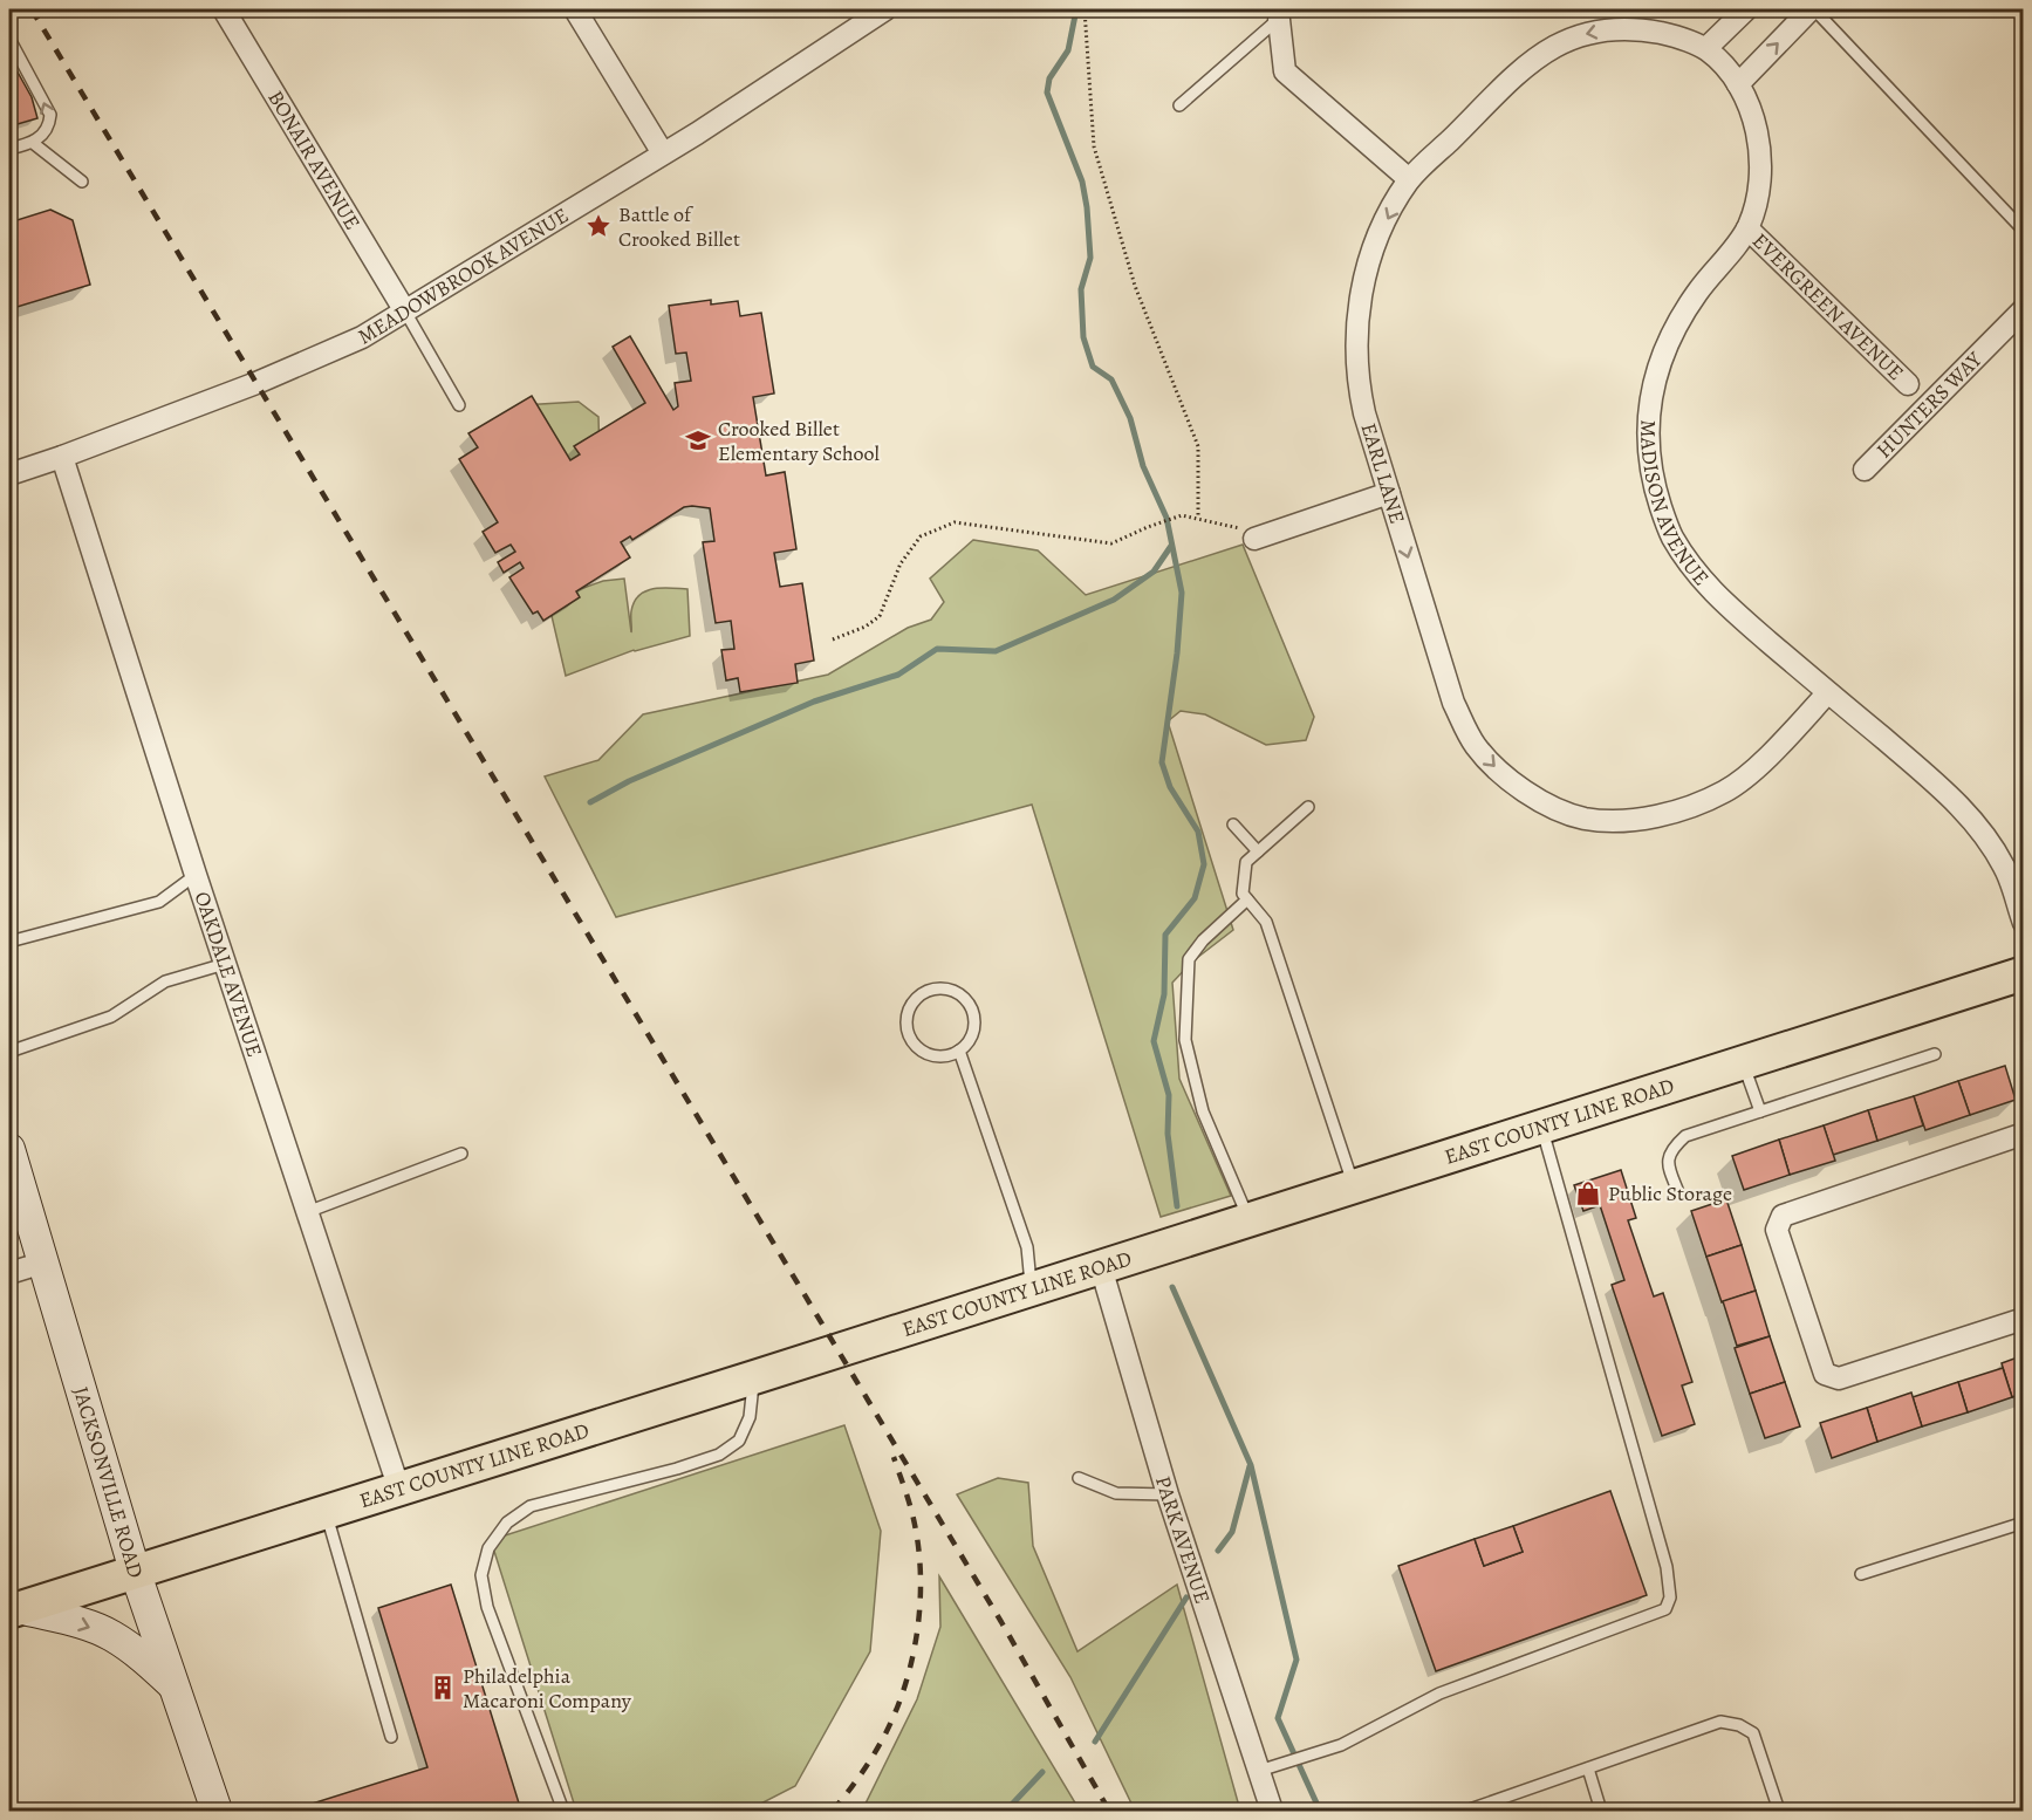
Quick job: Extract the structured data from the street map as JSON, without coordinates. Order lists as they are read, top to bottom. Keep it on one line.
{"streets":{"main road":["EAST COUNTY LINE ROAD","JACKSONVILLE ROAD"],"street":["BONAIR AVENUE","MEADOWBROOK AVENUE","EVERGREEN AVENUE","HUNTERS WAY","EARL LANE","MADISON AVENUE","OAKDALE AVENUE","PARK AVENUE"]},"crossings":[["BONAIR AVENUE","MEADOWBROOK AVENUE"],["MEADOWBROOK AVENUE","OAKDALE AVENUE"],["EVERGREEN AVENUE","MADISON AVENUE"],["EARL LANE","MADISON AVENUE"],["OAKDALE AVENUE","EAST COUNTY LINE ROAD"],["EAST COUNTY LINE ROAD","JACKSONVILLE ROAD"],["EAST COUNTY LINE ROAD","PARK AVENUE"]],"places":{"place":["Battle of Crooked Billet"],"school or university":["Crooked Billet Elementary School"],"shop":["Public Storage"],"building":["Philadelphia Macaroni Company"]}}
